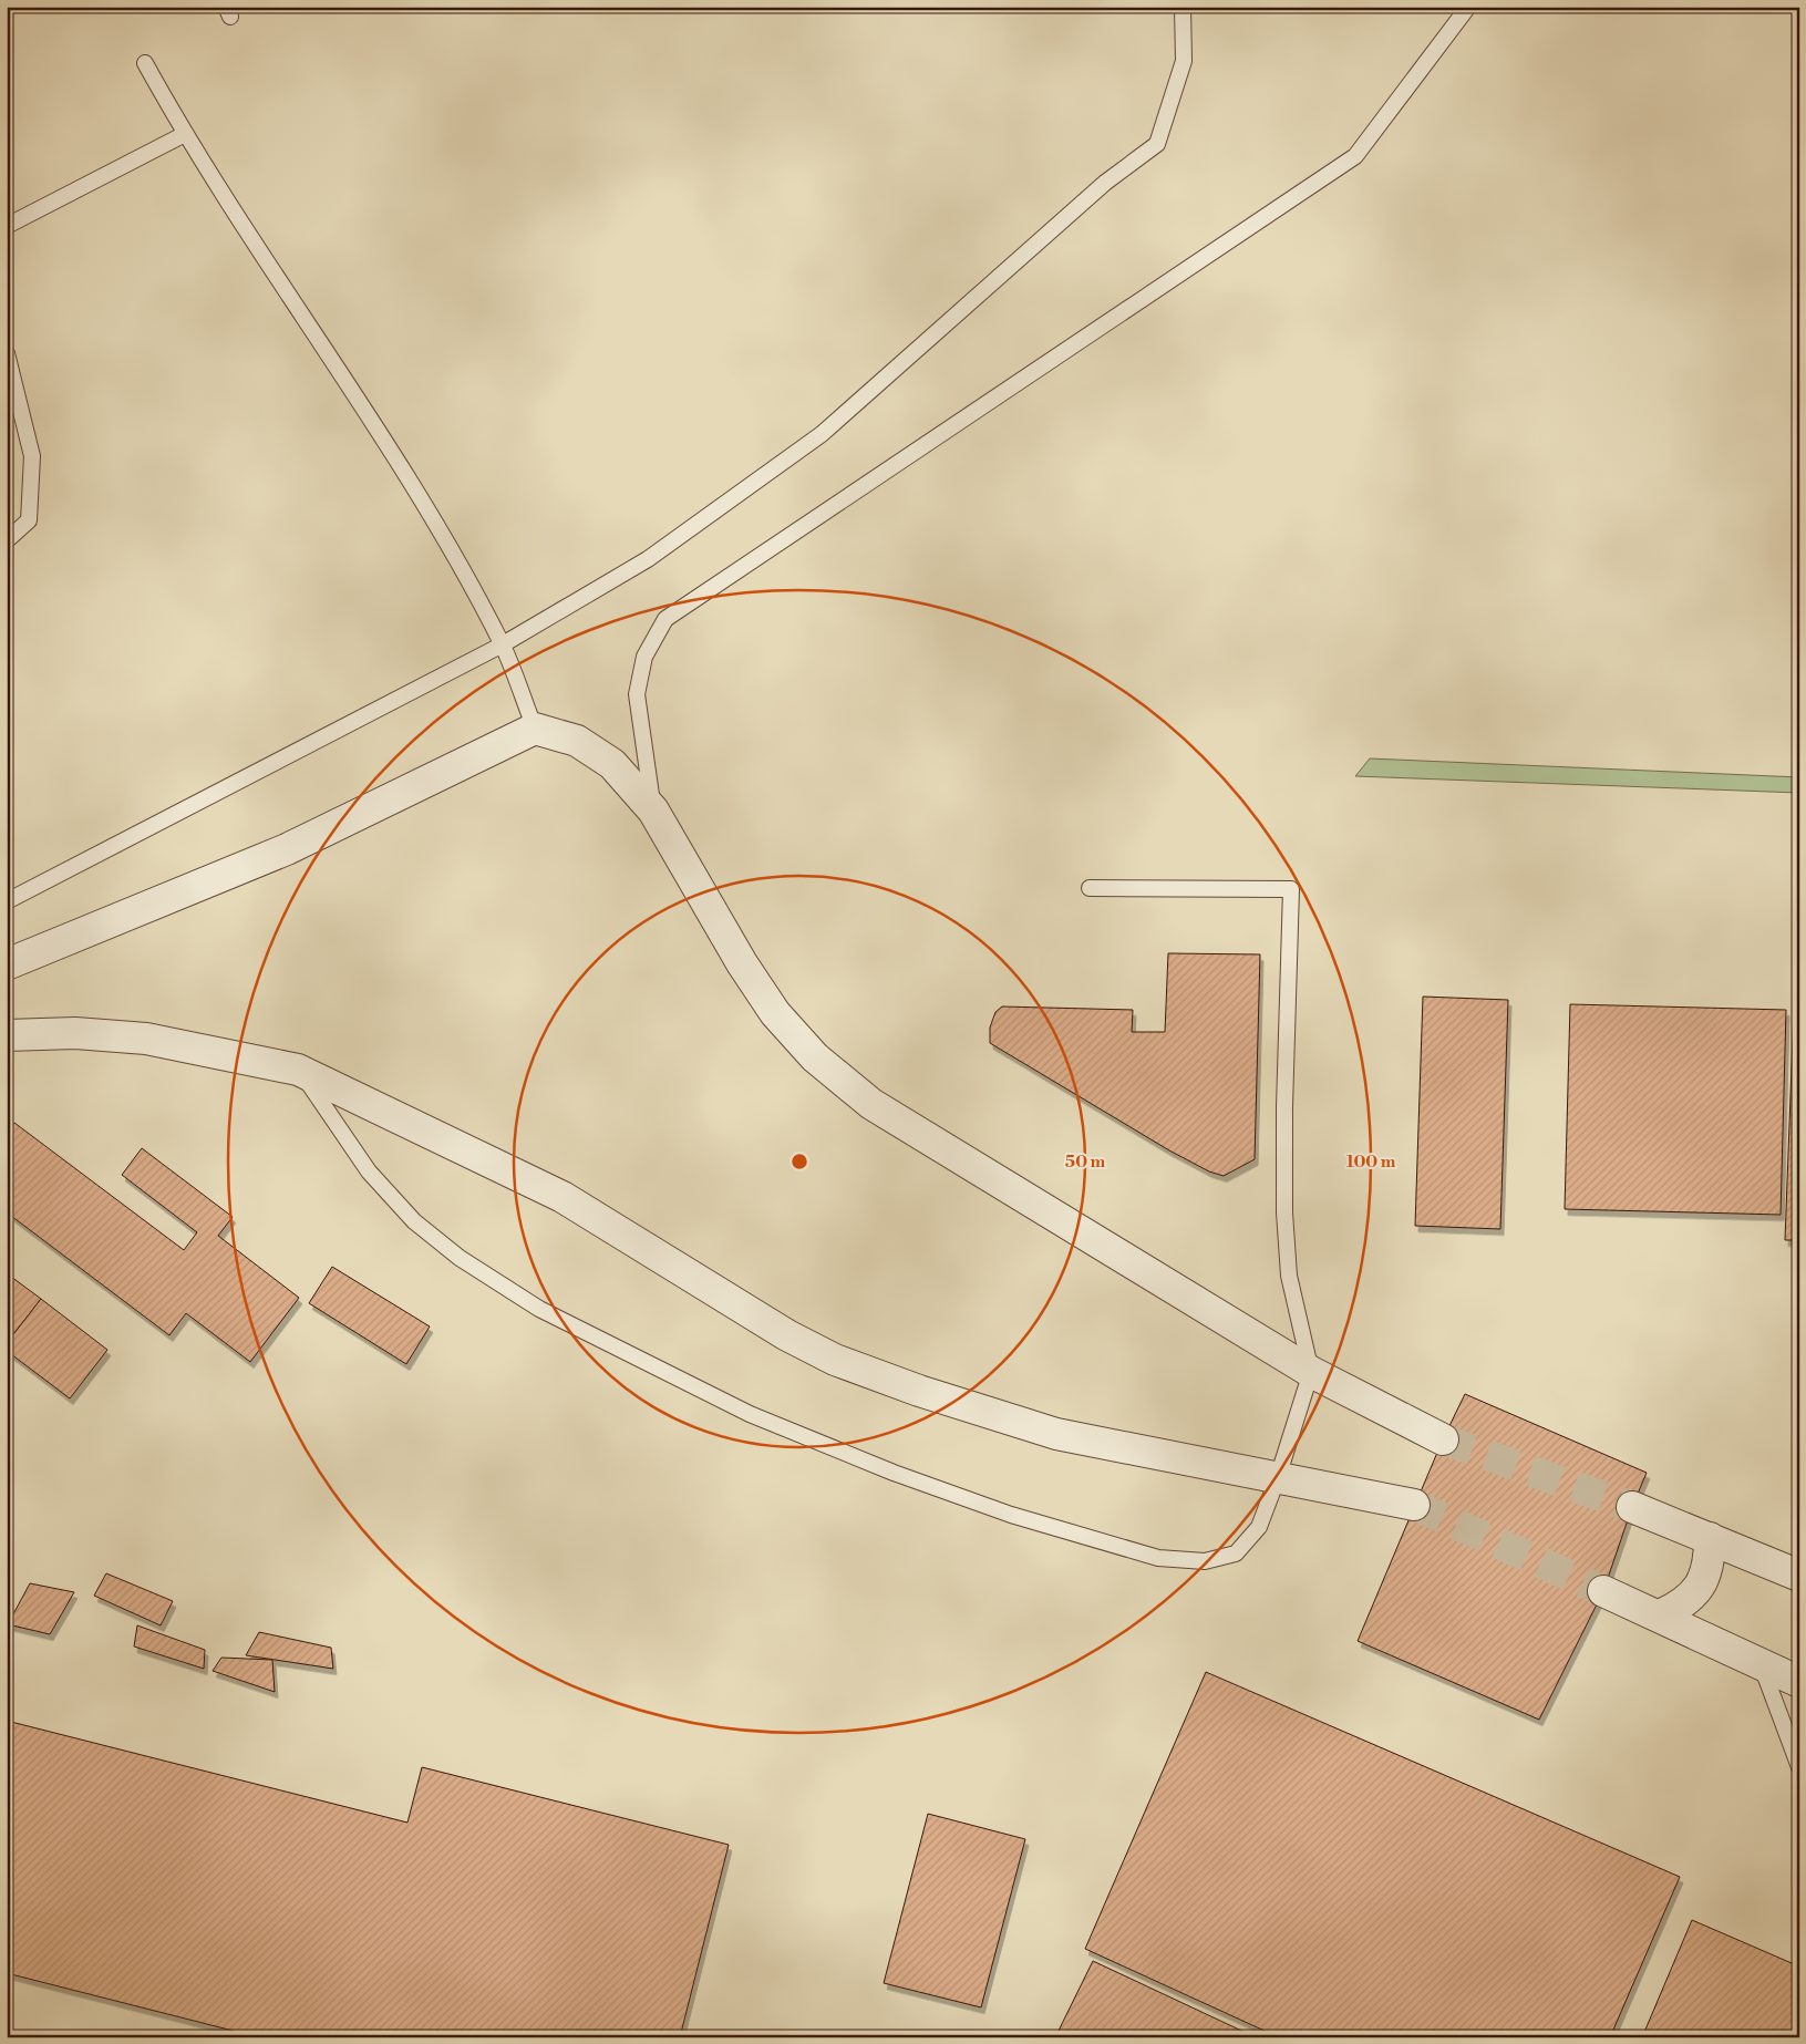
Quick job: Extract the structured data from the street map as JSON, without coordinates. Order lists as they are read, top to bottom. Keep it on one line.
{"rings":["50 m","100 m"]}
